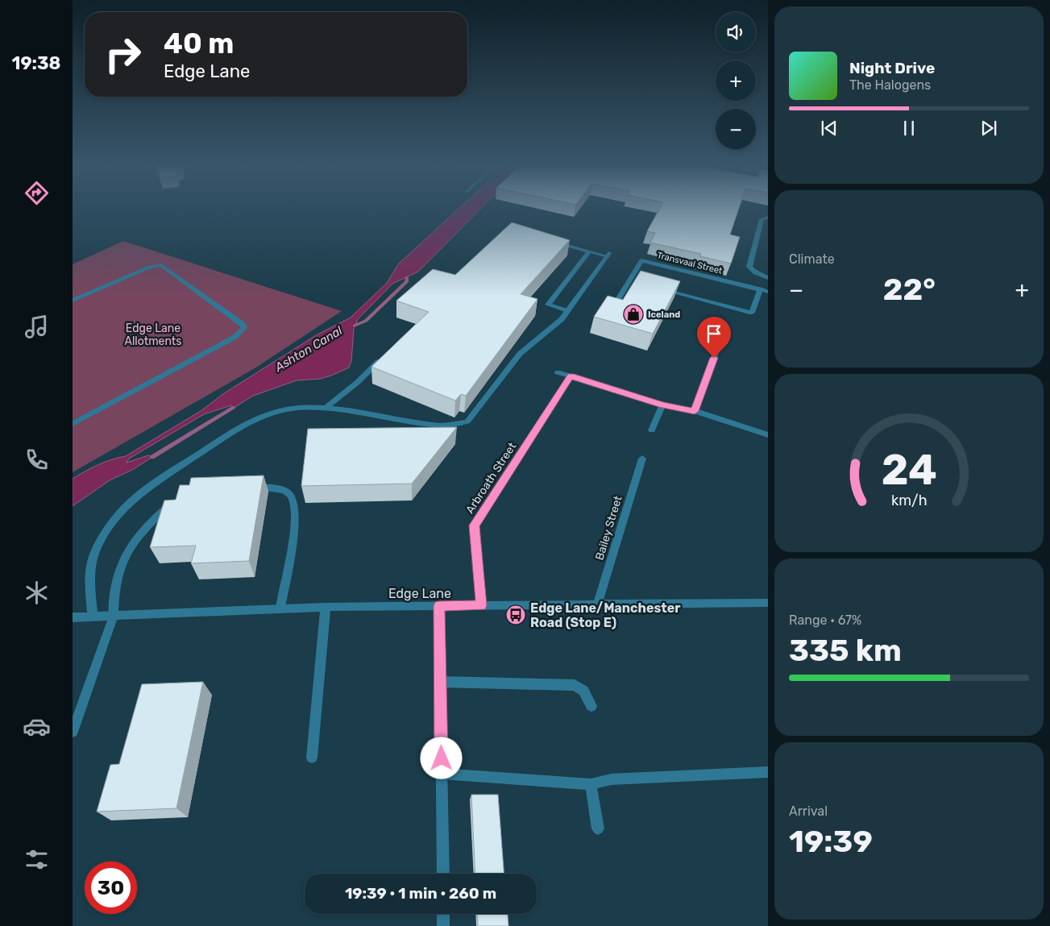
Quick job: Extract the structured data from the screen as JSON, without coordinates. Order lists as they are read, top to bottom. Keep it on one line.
{"streets":{"street":["Transvaal Street","Arbroath Street","Bailey Street","Edge Lane"]},"crossings":[["Arbroath Street","Edge Lane"],["Bailey Street","Edge Lane"]],"water":["Ashton Canal"],"parks":["Edge Lane Allotments"],"places":{"shop":["Iceland"],"bus stop":["Edge Lane/Manchester Road (Stop E)"]},"page":{"tabs":"19:38","map_buttons":["+","−"],"turn":["40 m","Edge Lane"],"song":["Night Drive","The Halogens"],"tile":["Climate",["Range · 67%","335 km"],["Arrival","19:39"]],"heat":["−","22°","+"],"limit":"30","trip":"19:39 · 1 min · 260 m","gauge":["24","km/h"]}}
